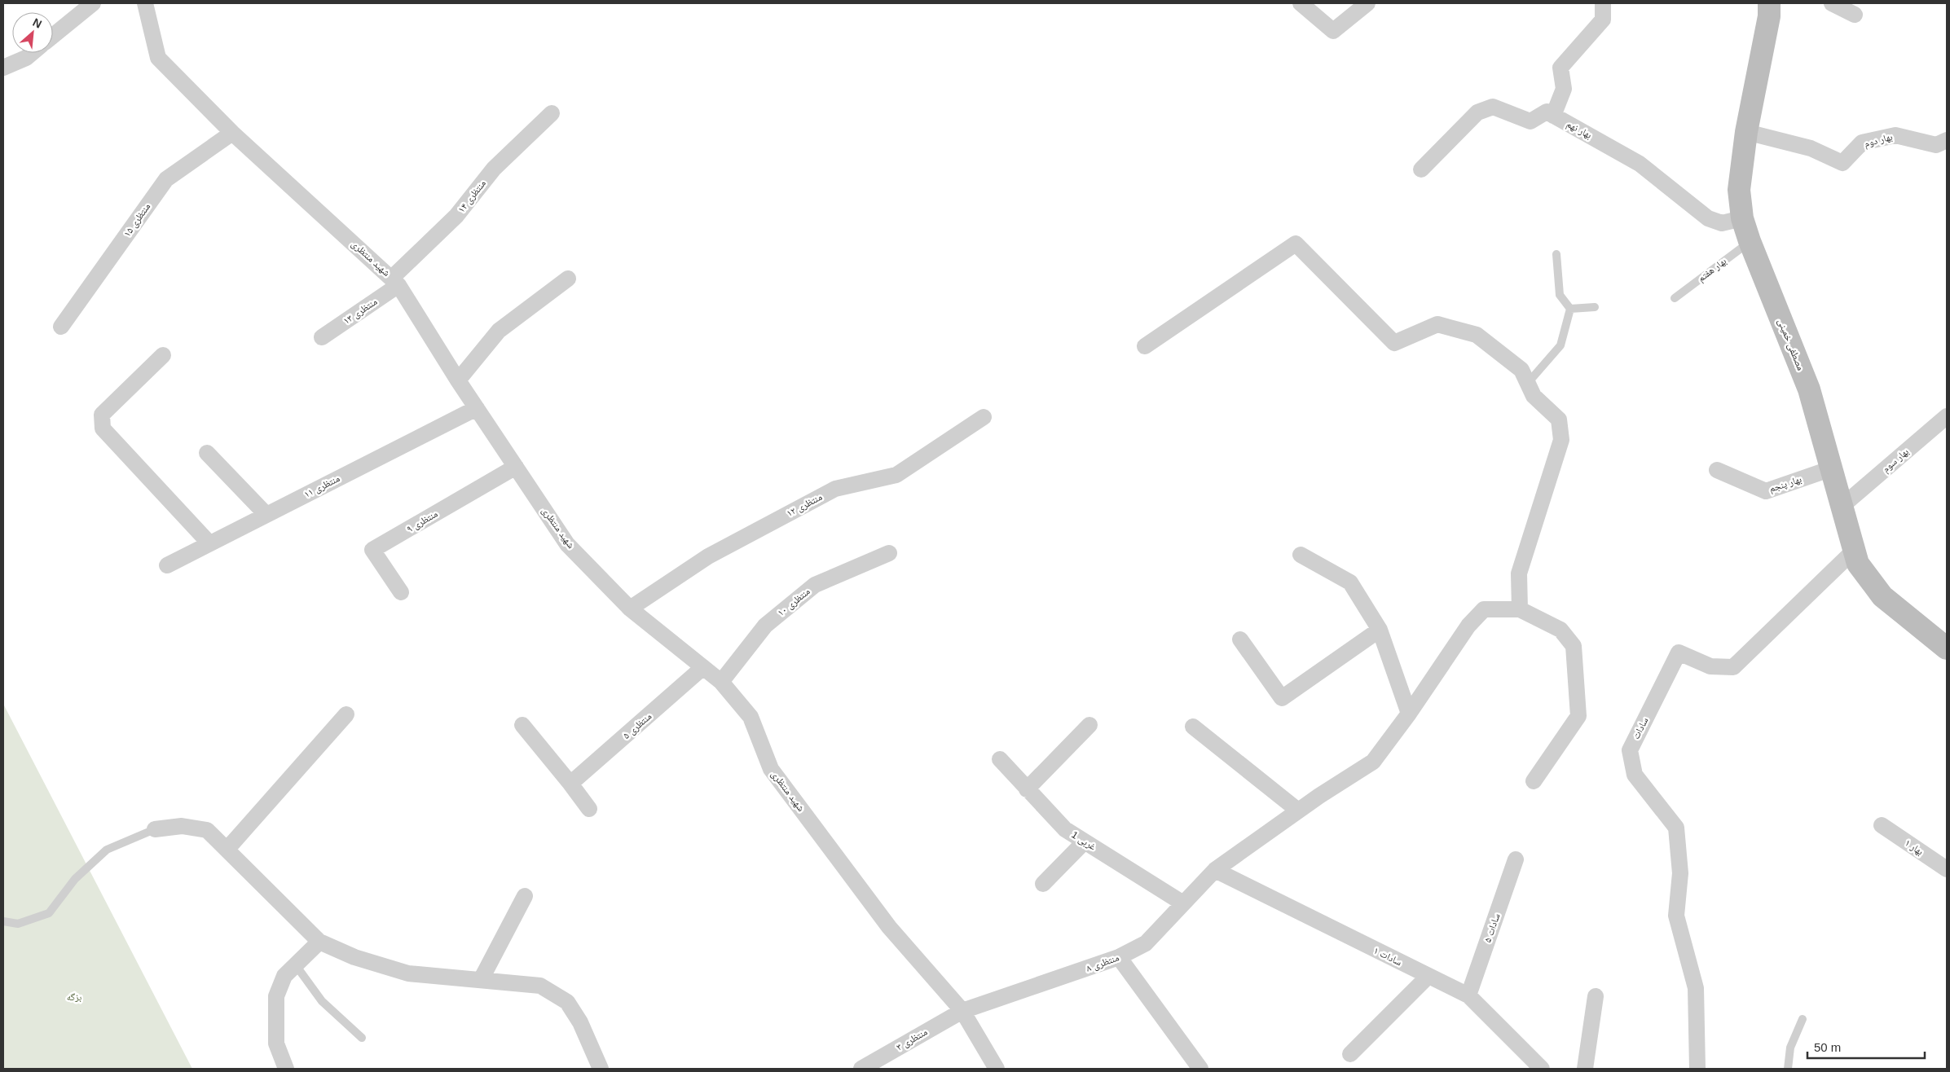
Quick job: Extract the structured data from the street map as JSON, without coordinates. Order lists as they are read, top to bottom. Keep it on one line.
{"streets":{"street":["بهار نهم","بهار دوم","منتظری ۱۴","منتظری ۱۵","شهید منتظری","منتظری ۱۳","مصطفی خمینی","بهار سوم","بهار پنجم","منتظری ۱۱","منتظری ۱۲","منتظری ۹","منتظری ۱۰","منتظری ۵","سادات","غربی 1","بهار ۱","سادات ۵","سادات ۱","منتظری ۸","منتظری ۳"],"lane":["بهار هفتم"]},"crossings":[["بهار نهم","مصطفی خمینی"],["بهار دوم","مصطفی خمینی"],["منتظری ۱۴","شهید منتظری"],["منتظری ۱۴","منتظری ۱۳"],["منتظری ۱۵","شهید منتظری"],["شهید منتظری","منتظری ۱۳"],["شهید منتظری","منتظری ۱۱"],["شهید منتظری","منتظری ۱۲"],["شهید منتظری","منتظری ۹"],["شهید منتظری","منتظری ۱۰"],["شهید منتظری","منتظری ۵"],["شهید منتظری","منتظری ۸"],["شهید منتظری","منتظری ۳"],["بهار هفتم","مصطفی خمینی"],["مصطفی خمینی","بهار سوم"],["مصطفی خمینی","بهار پنجم"],["مصطفی خمینی","سادات"],["غربی 1","منتظری ۸"],["سادات ۵","سادات ۱"],["سادات ۱","منتظری ۸"],["منتظری ۸","منتظری ۳"]],"parks":["بزگه"],"scale_bar":"50 m","north":"top right"}
